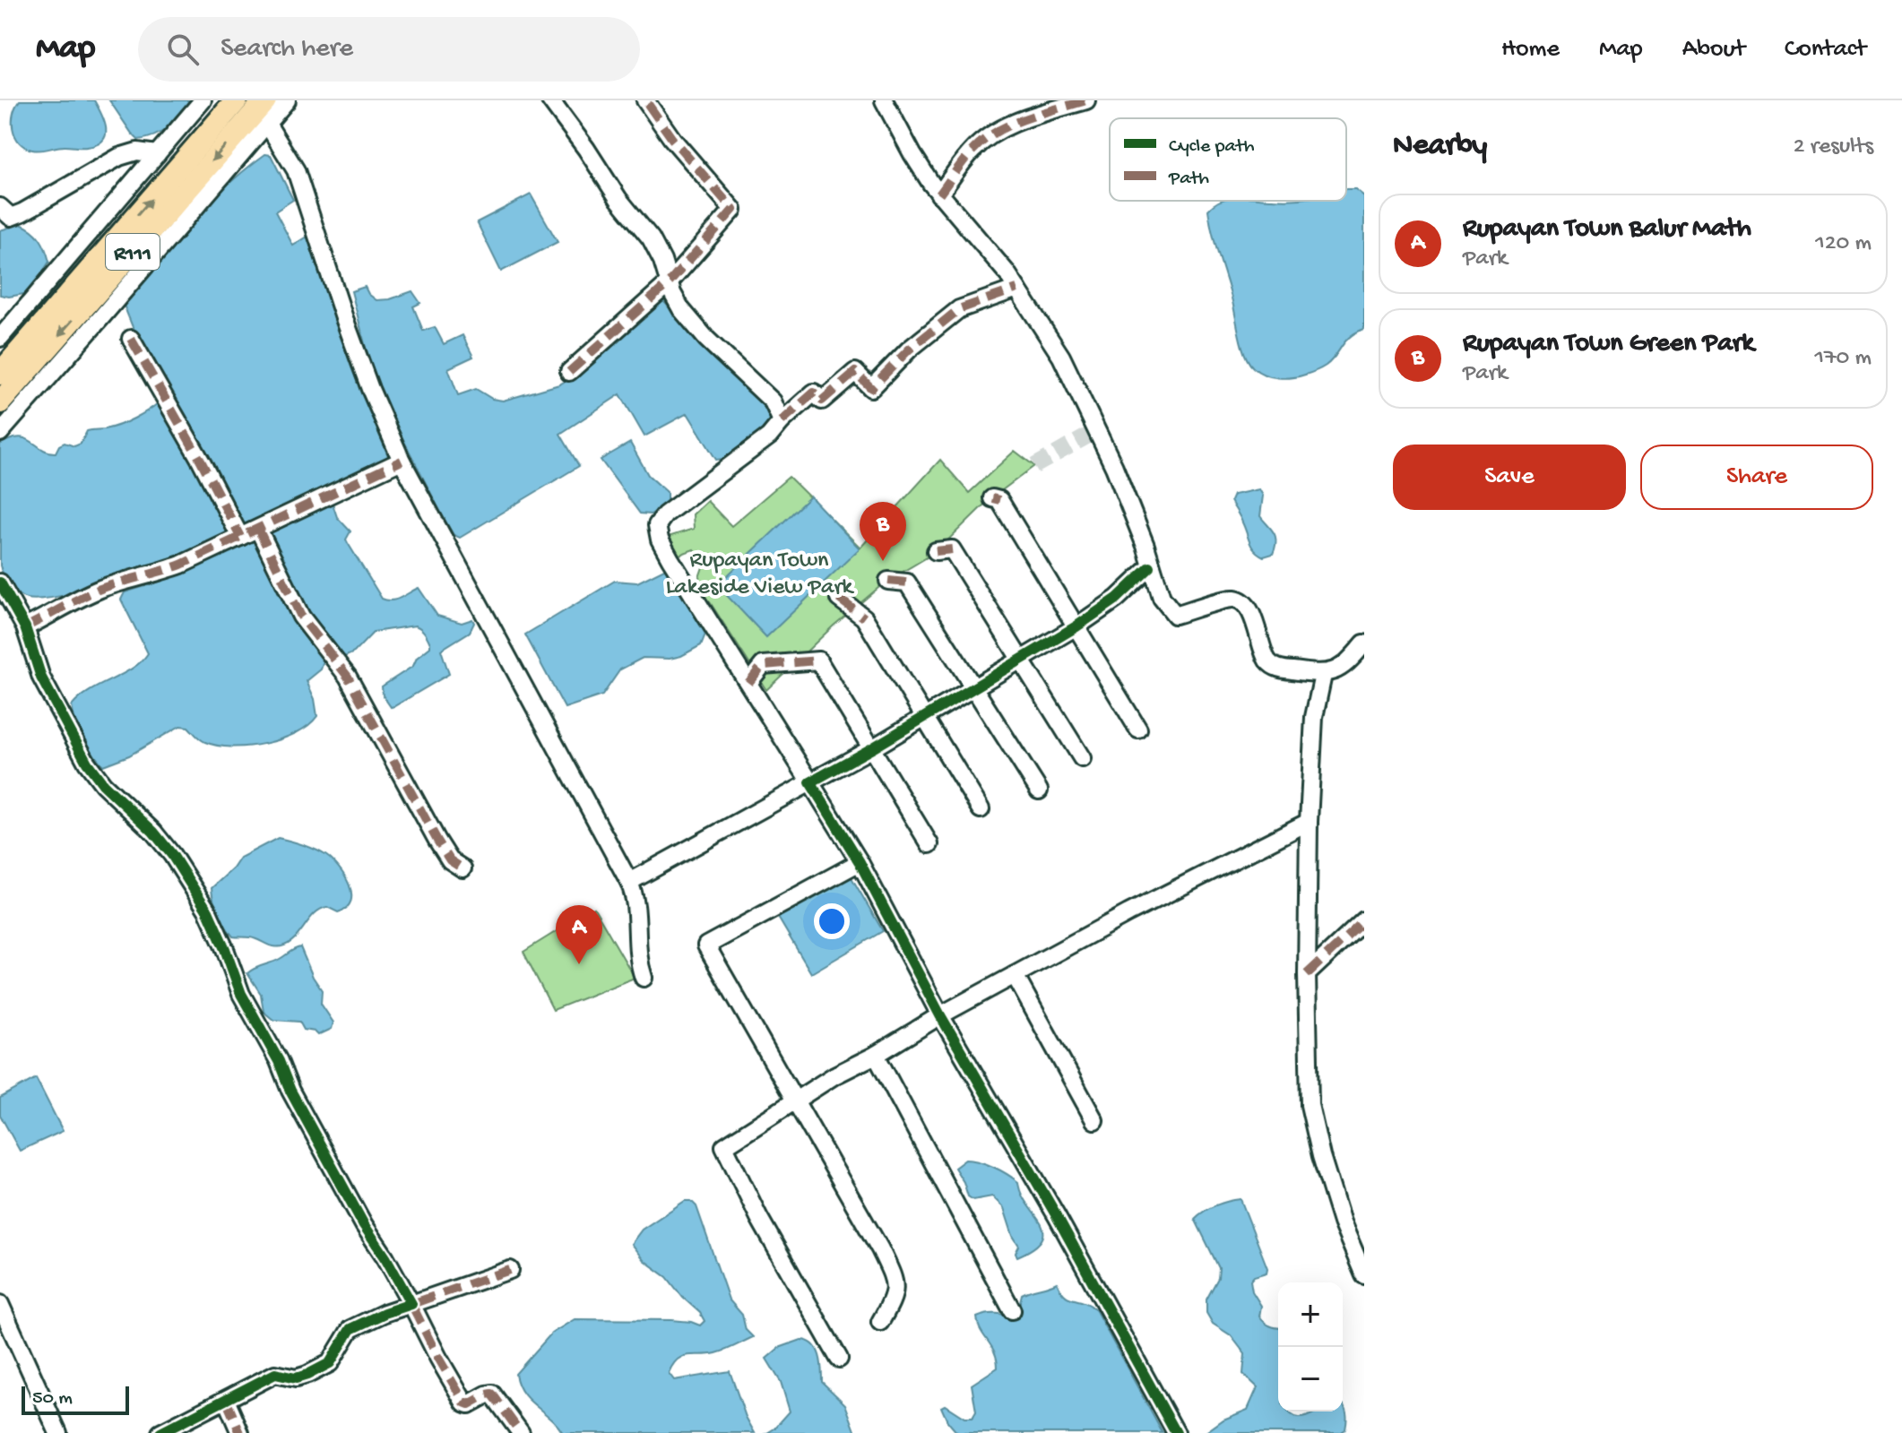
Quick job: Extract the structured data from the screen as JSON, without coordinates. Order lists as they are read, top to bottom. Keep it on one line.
{"streets":{"main road":["R111"]},"parks":["Rupayan Town Lakeside View Park"],"legend":["Cycle path","Path"],"scale_bar":"50 m","page":{"header":"Map","search":"Search here","nav":["Home","Map","About","Contact"],"heading":["Nearby","2 results"],"list":[{"mark":"A","name":"Rupayan Town Balur Math","note":"Park","value":"120 m"},{"mark":"B","name":"Rupayan Town Green Park","note":"Park","value":"170 m"}],"buttons":["Save","Share"],"pins":["B","A"],"map_buttons":["+","−"],"scale":"50 m"}}
